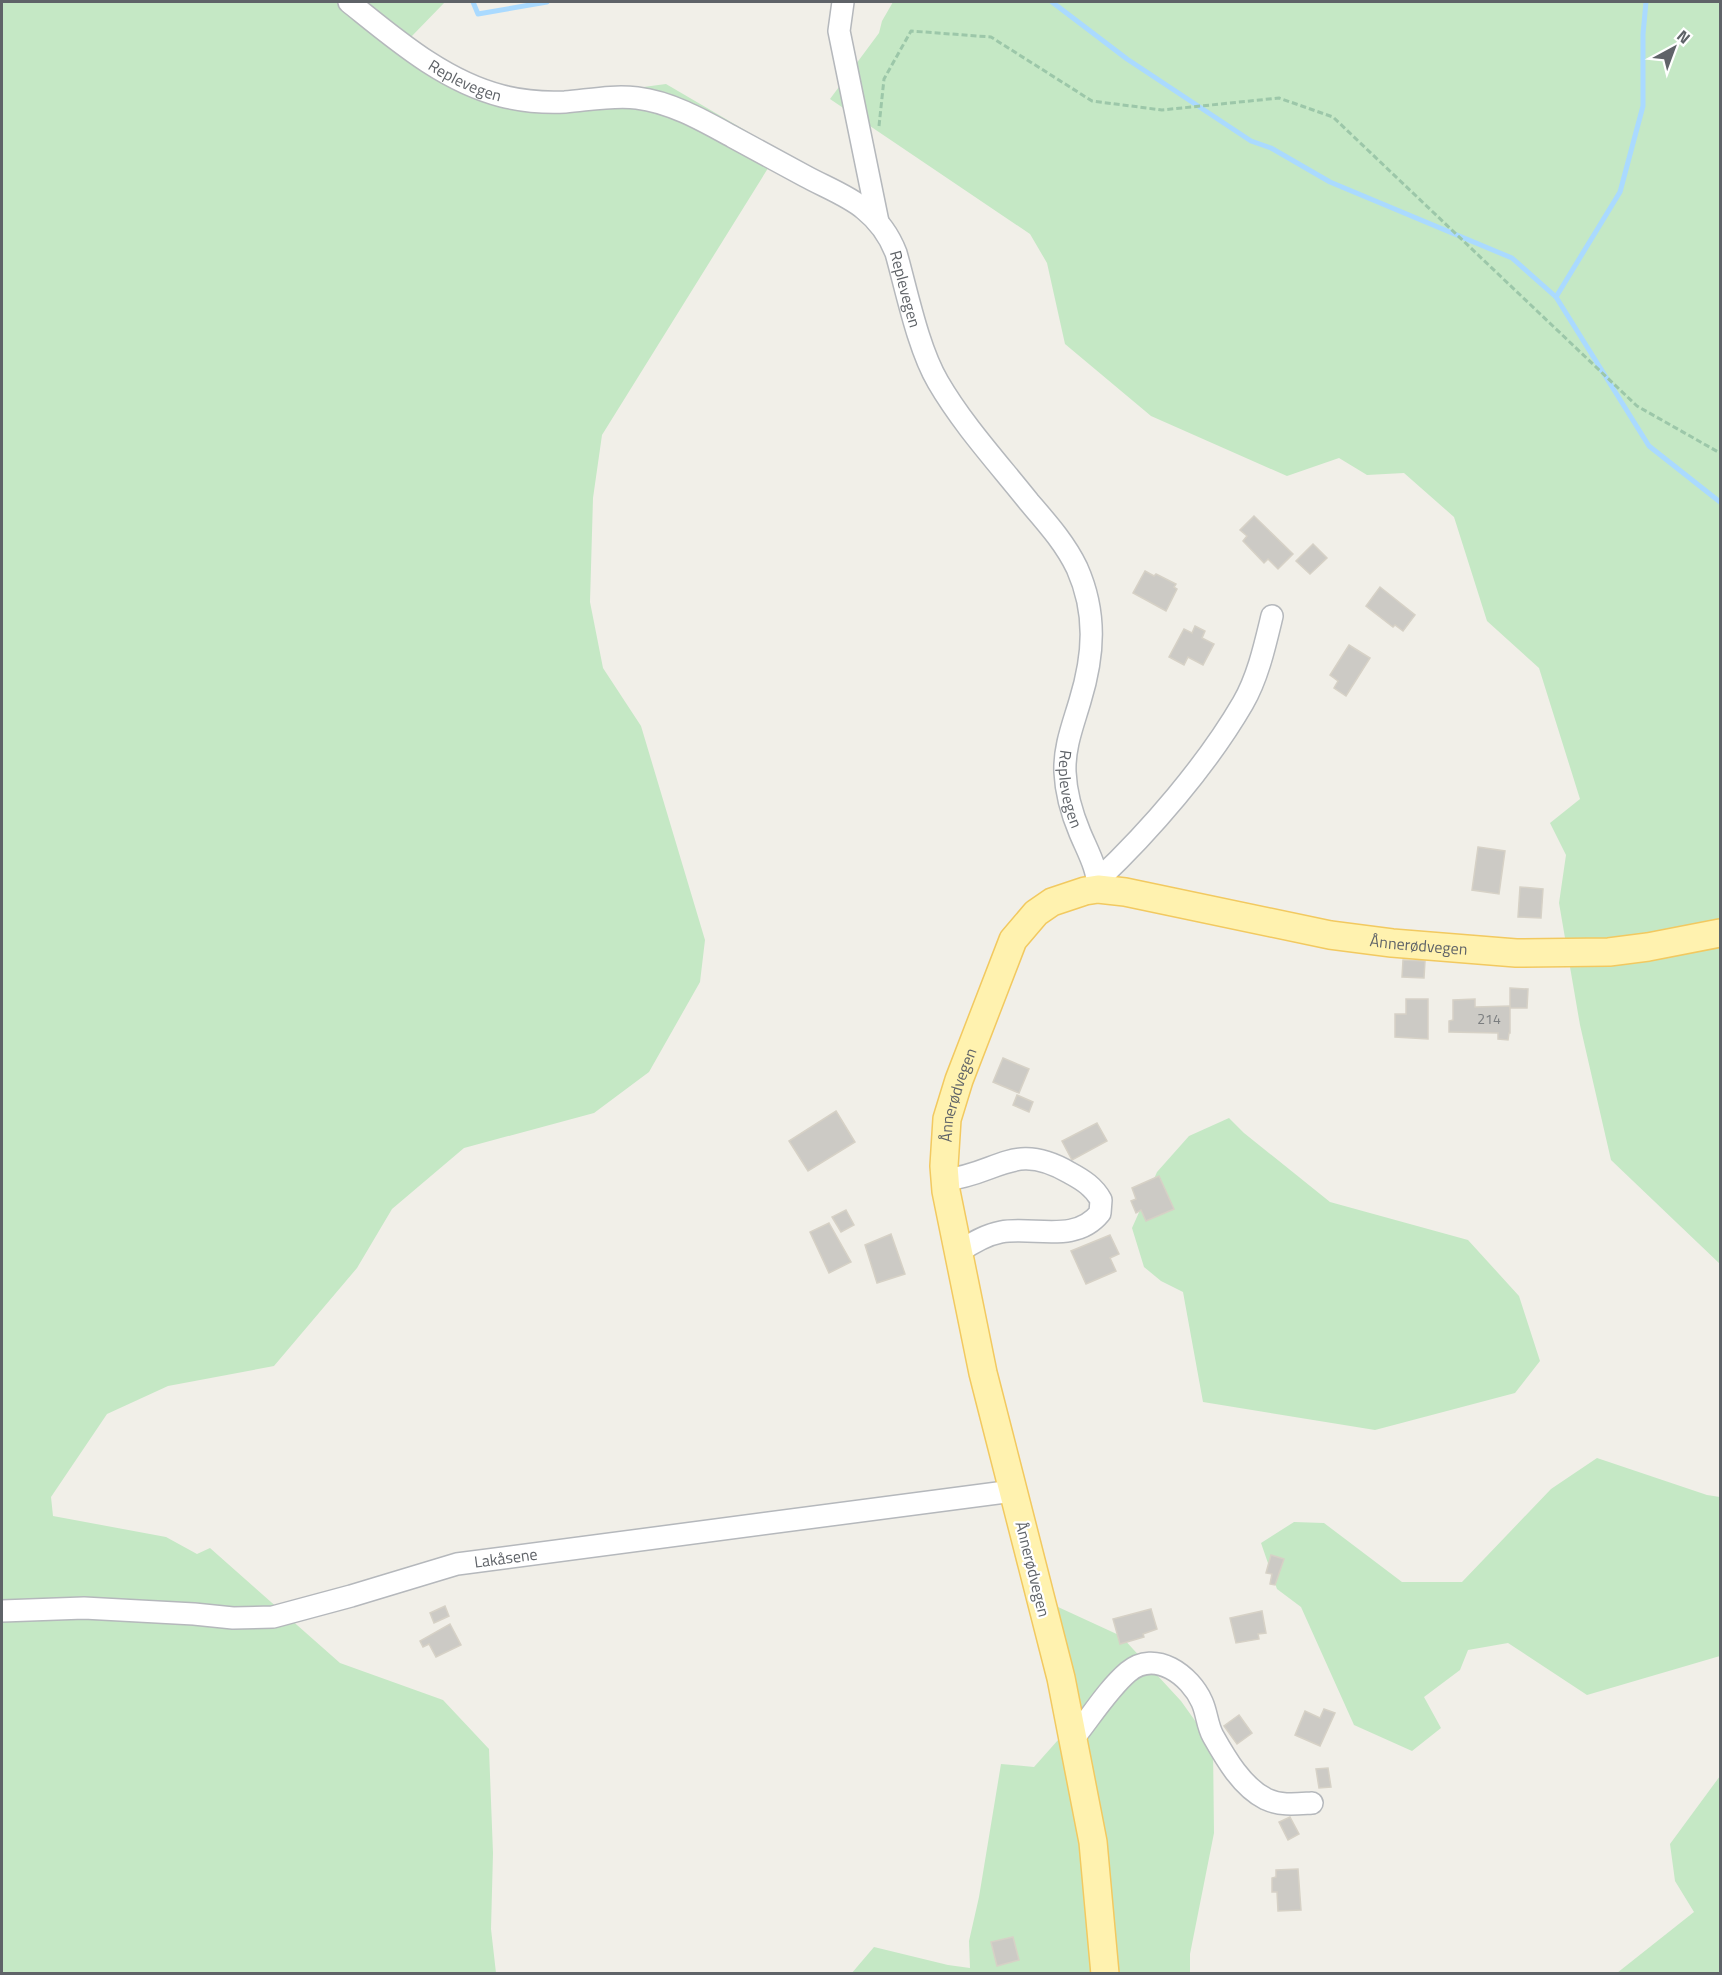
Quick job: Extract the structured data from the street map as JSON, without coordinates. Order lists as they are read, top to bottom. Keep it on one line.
{"streets":{"main road":["Ånnerødvegen"],"street":["Replevegen","Lakåsene"]},"crossings":[["Replevegen","Ånnerødvegen"],["Ånnerødvegen","Lakåsene"]],"house_numbers":["214"],"north":"top right"}
